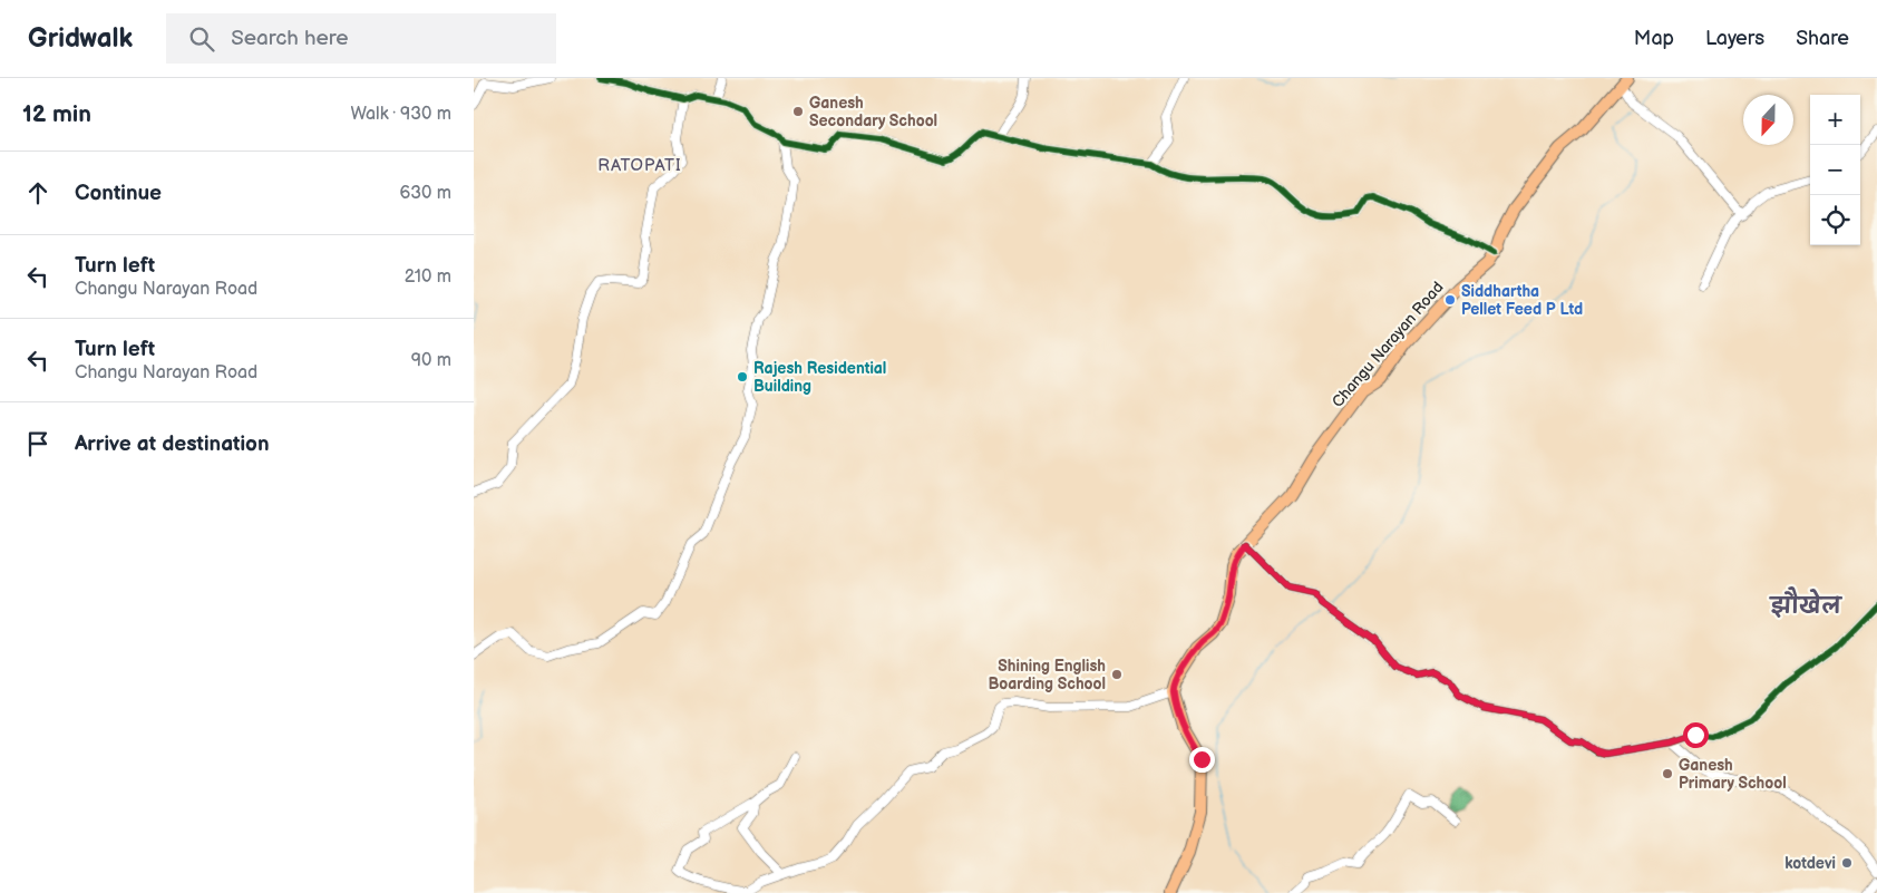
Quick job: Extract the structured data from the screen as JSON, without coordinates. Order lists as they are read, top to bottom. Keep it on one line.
{"streets":{"main road":["Changu Narayan Road"]},"districts":["RATOPATI","झौखेल"],"places":["Ganesh Secondary School","Siddhartha Pellet Feed P Ltd","Rajesh Residential Building","Shining English Boarding School","Ganesh Primary School","kotdevi"],"north":"bottom","page":{"header":"Gridwalk","search":"Search here","nav":["Map","Layers","Share"],"heading":["12 min","Walk · 930 m"],"map_buttons":["+","−"],"list":[["Continue","630 m"],["Turn left","Changu Narayan Road","210 m"],["Turn left","Changu Narayan Road","90 m"],"Arrive at destination"]}}
